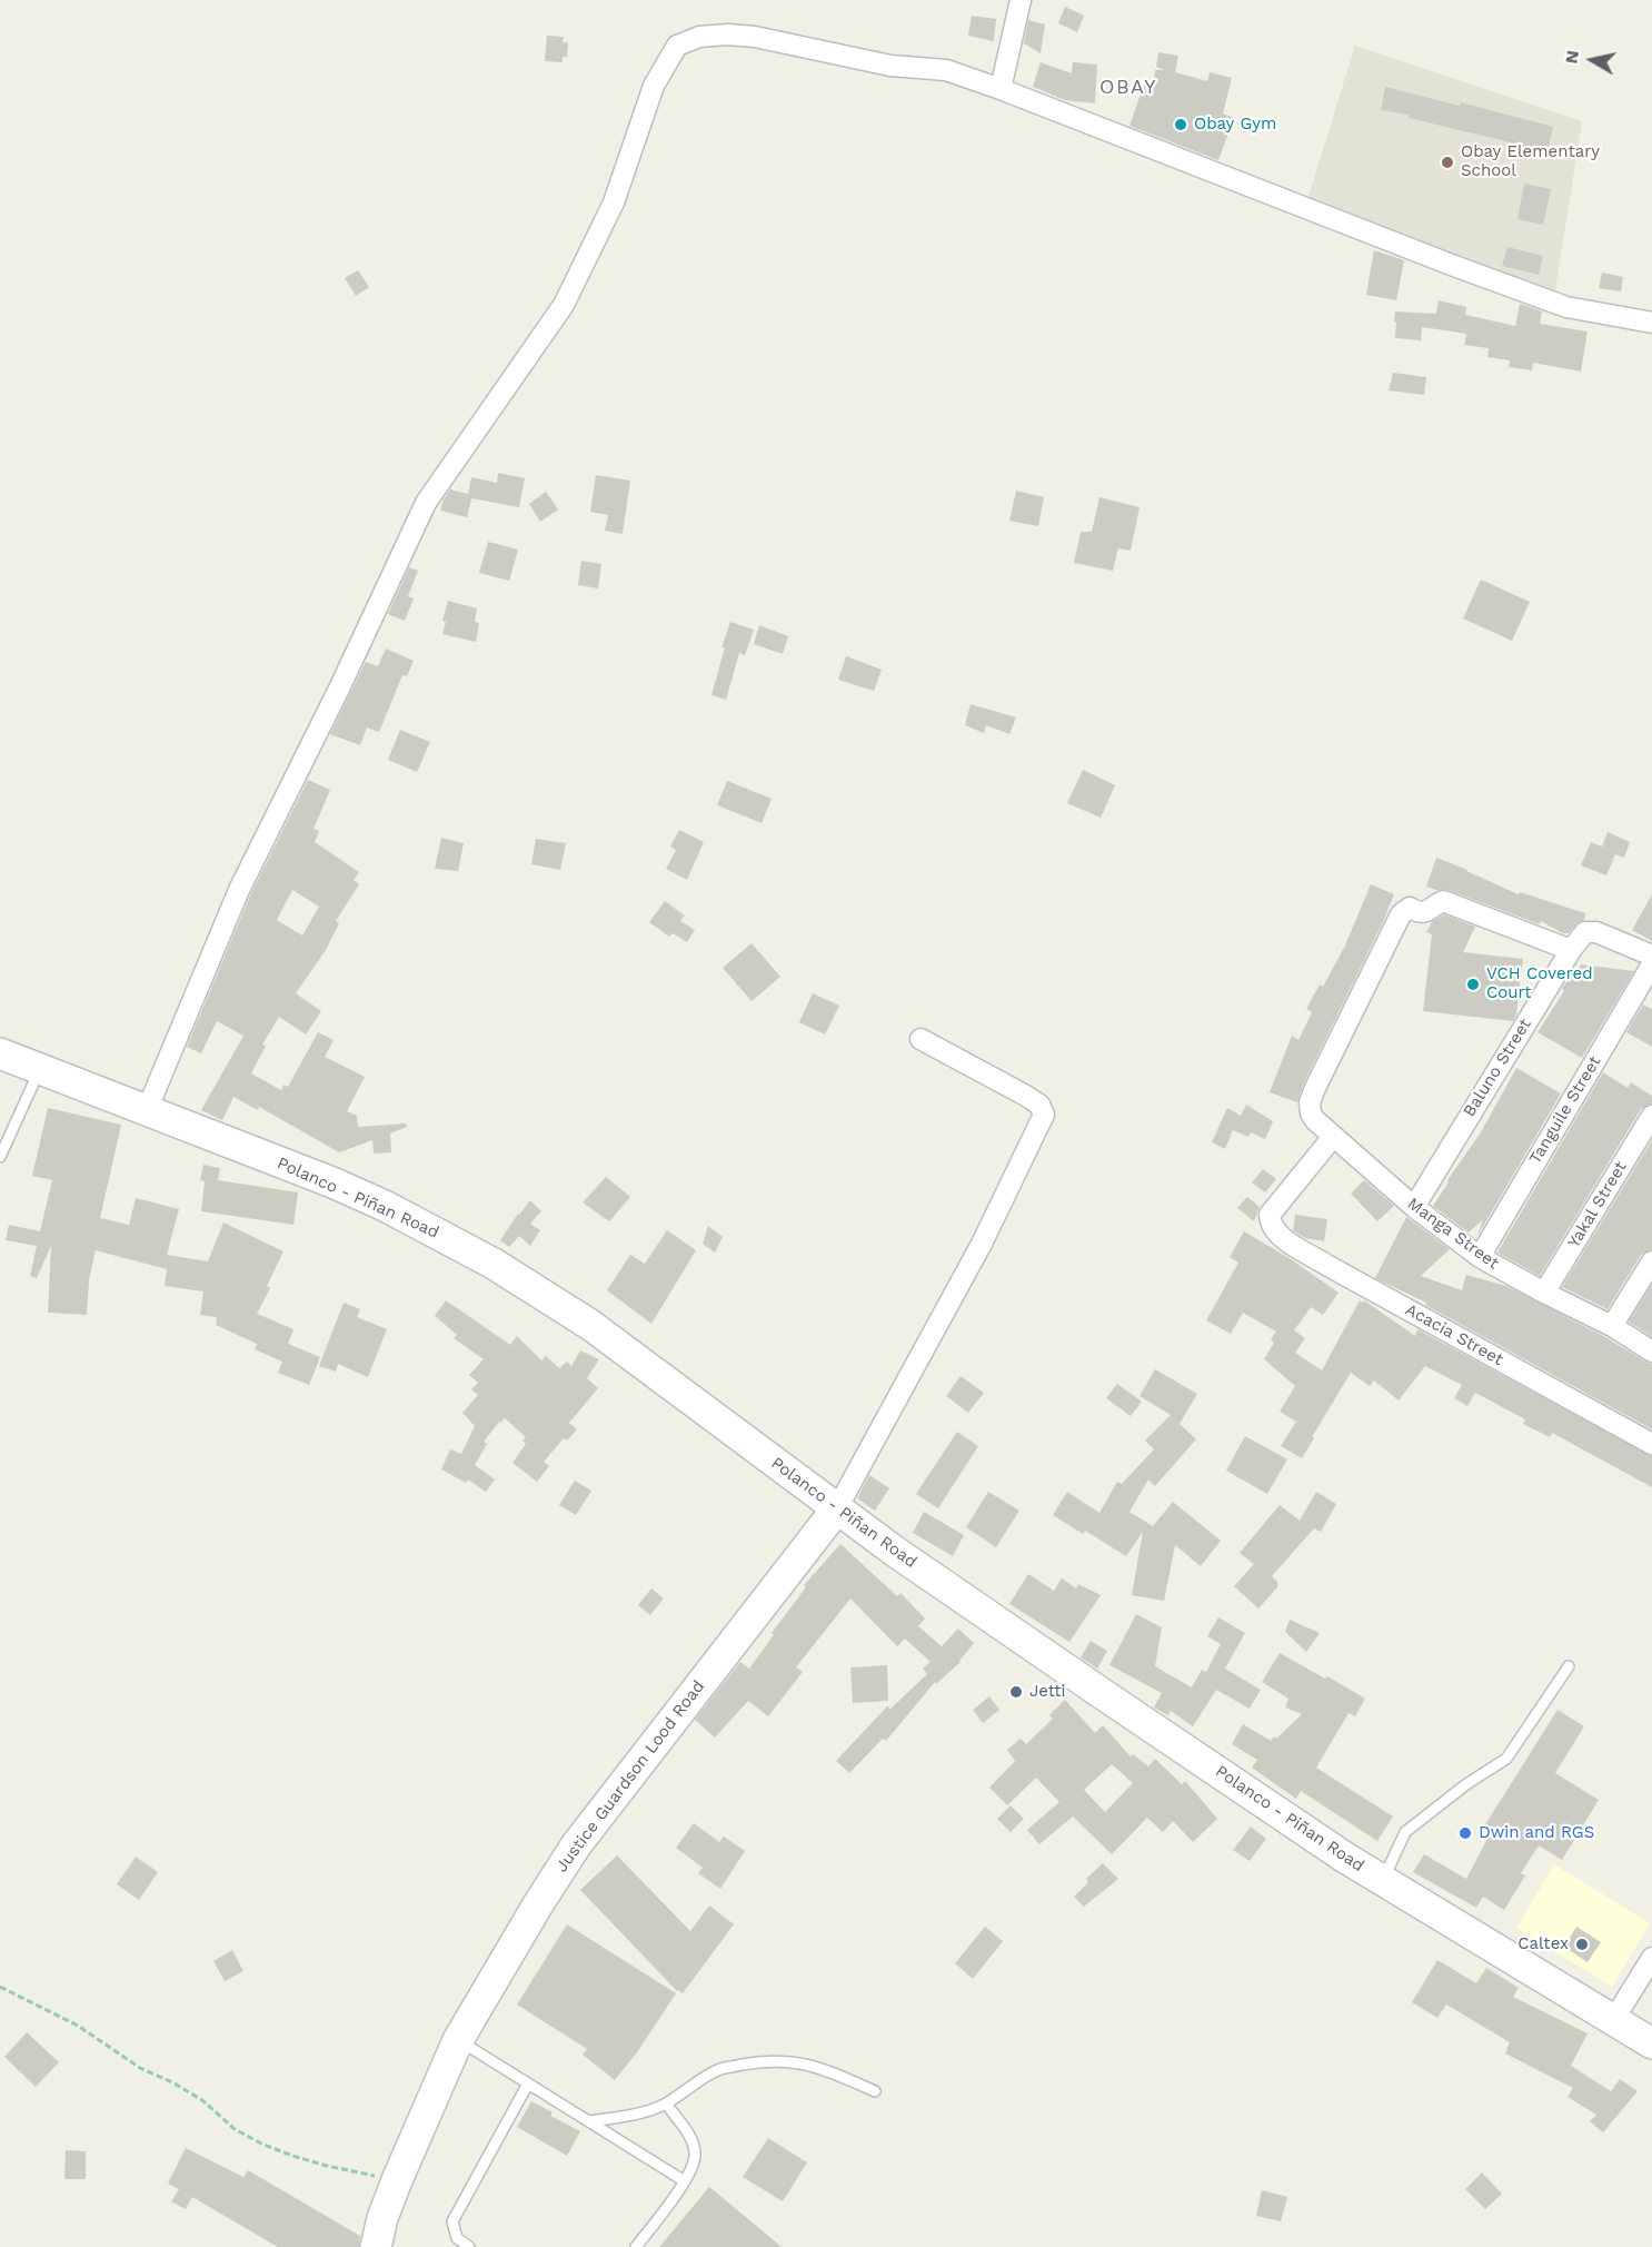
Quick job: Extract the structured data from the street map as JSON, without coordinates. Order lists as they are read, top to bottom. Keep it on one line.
{"streets":{"main road":["Polanco - Piñan Road","Justice Guardson Lood Road"],"street":["Baluno Street","Tanguile Street","Yakal Street","Manga Street","Acacia Street"]},"crossings":[["Baluno Street","Manga Street"],["Tanguile Street","Manga Street"],["Polanco - Piñan Road","Justice Guardson Lood Road"],["Yakal Street","Manga Street"],["Manga Street","Acacia Street"]],"districts":["OBAY"],"places":["Obay Gym","Obay Elementary School","VCH Covered Court","Jetti","Dwin and RGS","Caltex"],"north":"left"}
